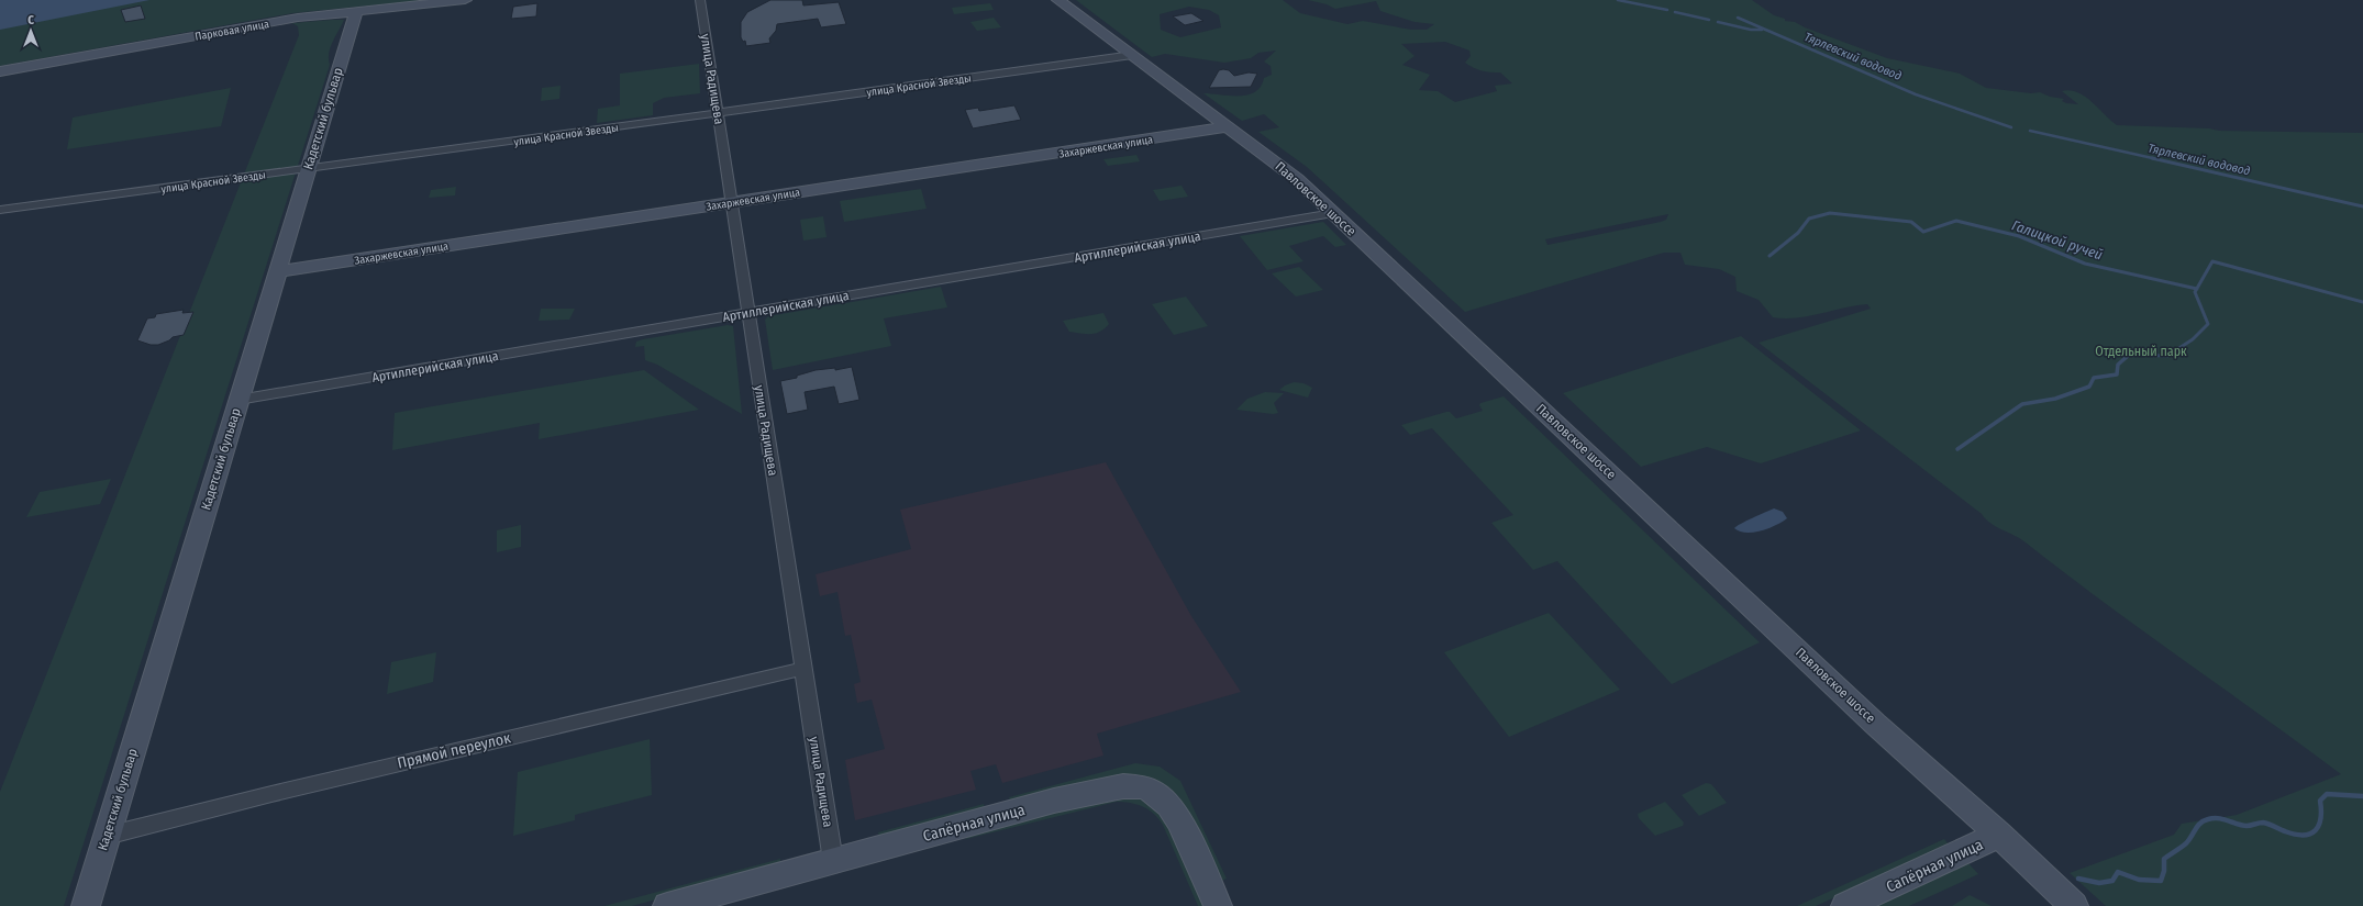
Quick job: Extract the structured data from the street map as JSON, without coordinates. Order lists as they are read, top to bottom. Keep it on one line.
{"streets":{"street":["Парковая улица","улица Радищева","улица Красной Звезды","Кадетский бульвар","Захаржевская улица","Павловское шоссе","Артиллерийская улица","Прямой переулок","Сапёрная улица"]},"crossings":[["Парковая улица","Кадетский бульвар"],["улица Радищева","улица Красной Звезды"],["улица Радищева","Захаржевская улица"],["улица Радищева","Артиллерийская улица"],["улица Радищева","Прямой переулок"],["улица Радищева","Сапёрная улица"],["улица Красной Звезды","Кадетский бульвар"],["улица Красной Звезды","Павловское шоссе"],["Кадетский бульвар","Захаржевская улица"],["Кадетский бульвар","Артиллерийская улица"],["Кадетский бульвар","Прямой переулок"],["Захаржевская улица","Павловское шоссе"],["Павловское шоссе","Артиллерийская улица"],["Павловское шоссе","Сапёрная улица"]],"water":["Тярлевский водовод","Галицкой ручей"],"parks":["Отдельный парк"],"north":"top"}
